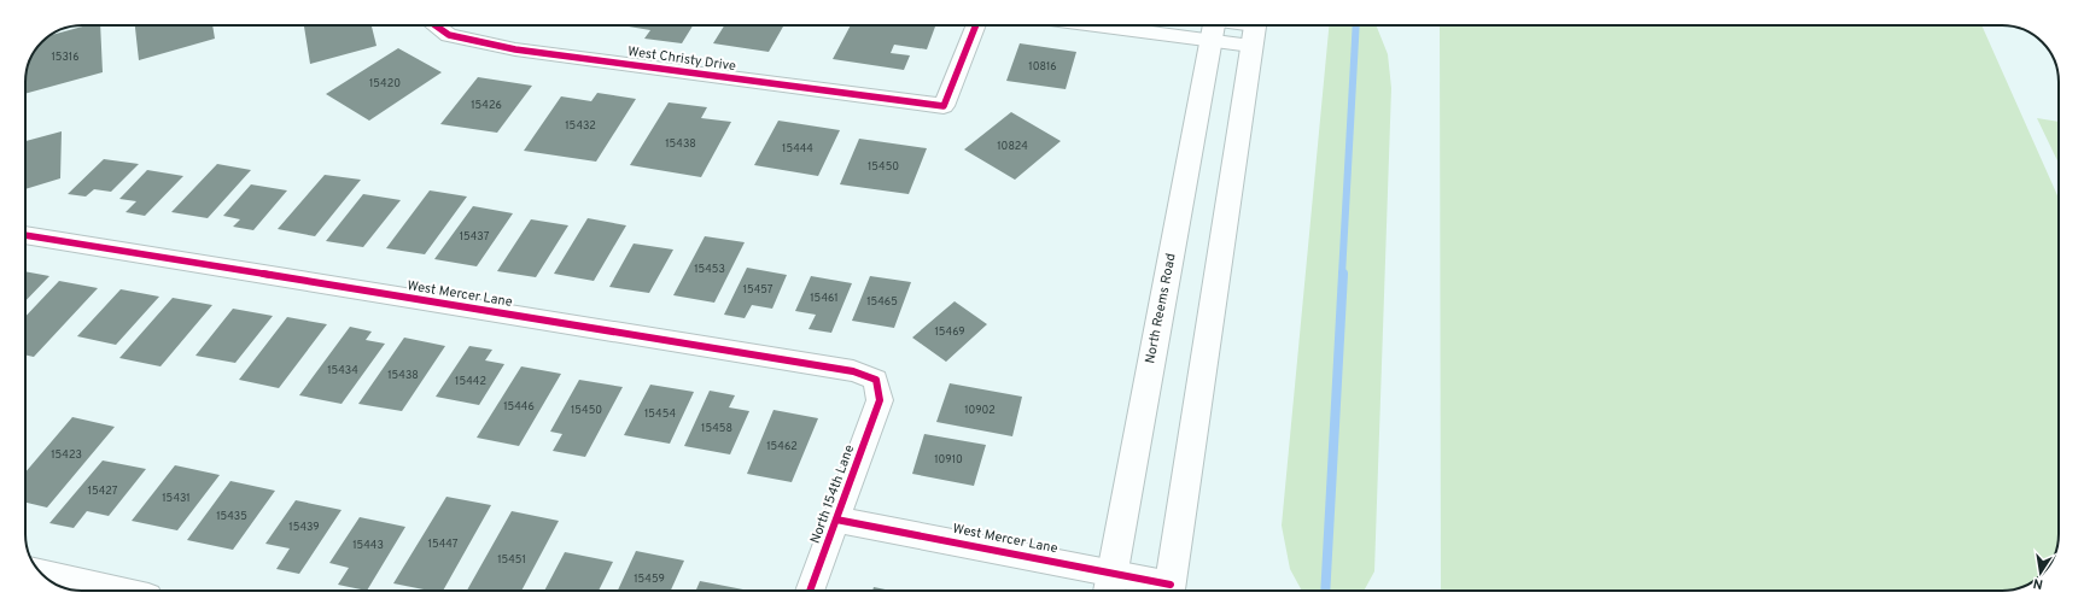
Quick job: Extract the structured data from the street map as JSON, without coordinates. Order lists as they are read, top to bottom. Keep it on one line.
{"streets":{"main road":["North Reems Road"],"street":["West Christy Drive","West Mercer Lane","North 154th Lane"]},"crossings":[["West Mercer Lane","North Reems Road"],["West Mercer Lane","North 154th Lane"]],"house_numbers":["15316","10816","15420","15426","15432","15438","10824","15444","15450","15437","15453","15457","15461","15465","15469","15434","15438","15442","15446","15450","10902","15454","15458","15462","15423","10910","15427","15431","15435","15439","15447","15443","15451","15459"],"north":"bottom"}
